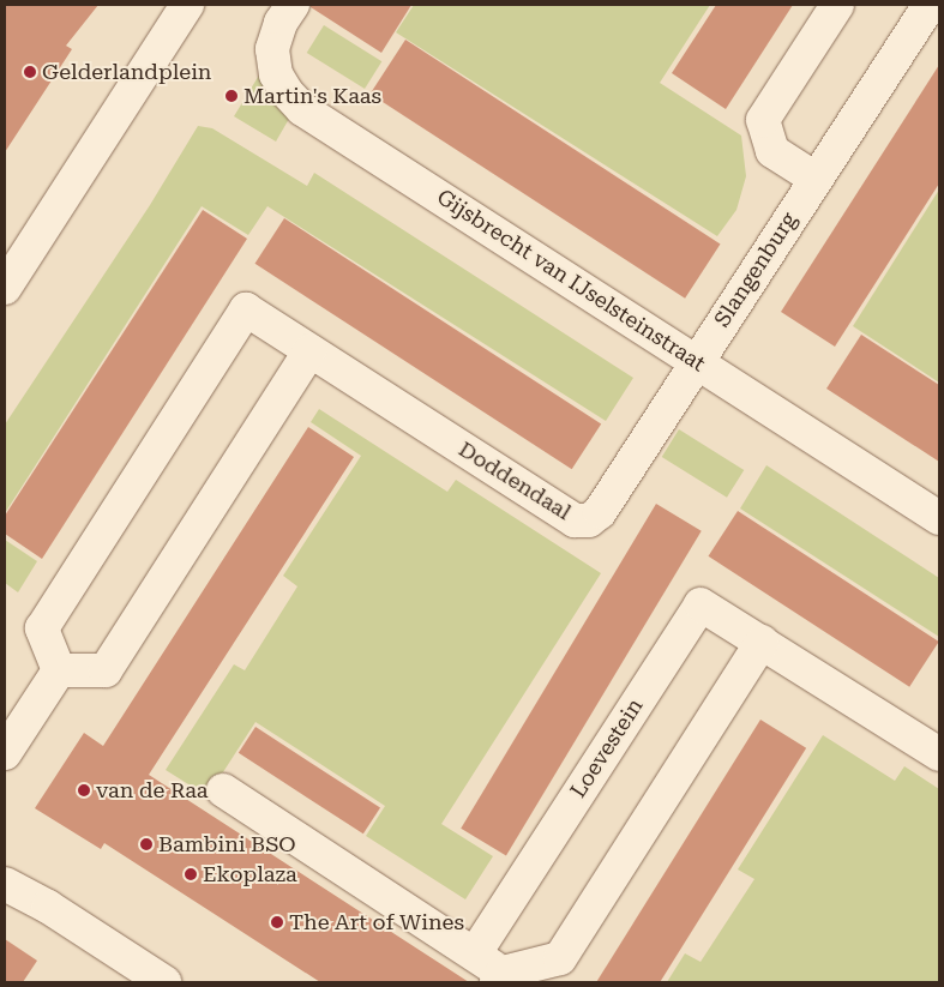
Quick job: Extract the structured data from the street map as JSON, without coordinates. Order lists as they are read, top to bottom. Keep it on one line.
{"streets":{"street":["Slangenburg","Gijsbrecht van IJselsteinstraat","Doddendaal","Loevestein"]},"crossings":[["Slangenburg","Gijsbrecht van IJselsteinstraat"],["Slangenburg","Doddendaal"],["Gijsbrecht van IJselsteinstraat","Doddendaal"]],"places":["Gelderlandplein","Martin's Kaas","van de Raa","Bambini BSO","Ekoplaza","The Art of Wines"]}
